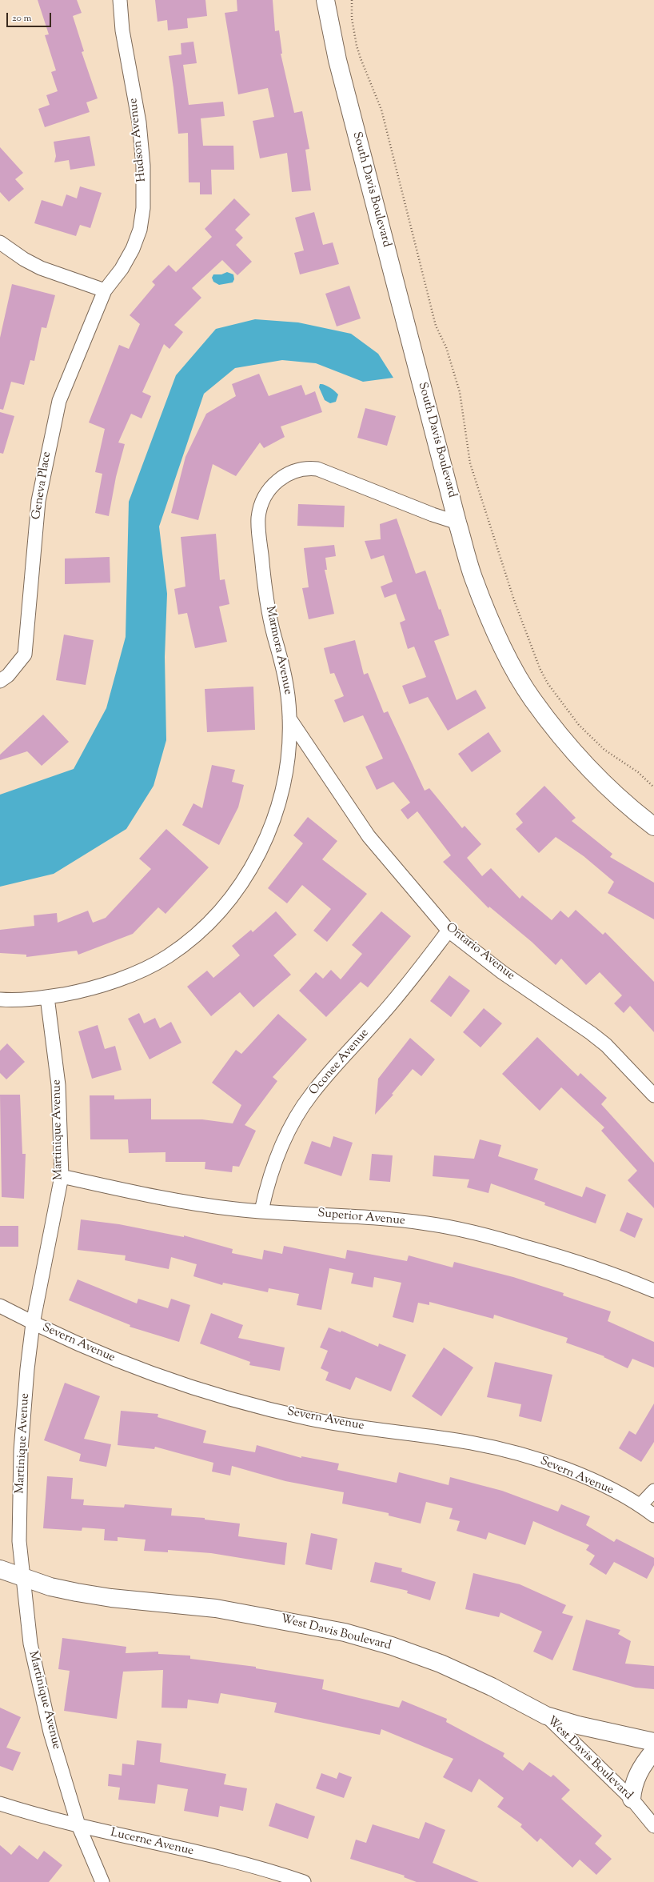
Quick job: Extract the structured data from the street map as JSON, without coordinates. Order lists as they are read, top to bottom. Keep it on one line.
{"streets":{"street":["Hudson Avenue","South Davis Boulevard","Geneva Place","Marmora Avenue","Ontario Avenue","Oconee Avenue","Martinique Avenue","Superior Avenue","Severn Avenue","West Davis Boulevard","Lucerne Avenue"]},"crossings":[["Hudson Avenue","Geneva Place"],["South Davis Boulevard","Marmora Avenue"],["Marmora Avenue","Ontario Avenue"],["Marmora Avenue","Martinique Avenue"],["Ontario Avenue","Oconee Avenue"],["Oconee Avenue","Superior Avenue"],["Martinique Avenue","Superior Avenue"],["Martinique Avenue","Severn Avenue"],["Martinique Avenue","West Davis Boulevard"],["Martinique Avenue","Lucerne Avenue"]],"scale_bar":"20 m"}
